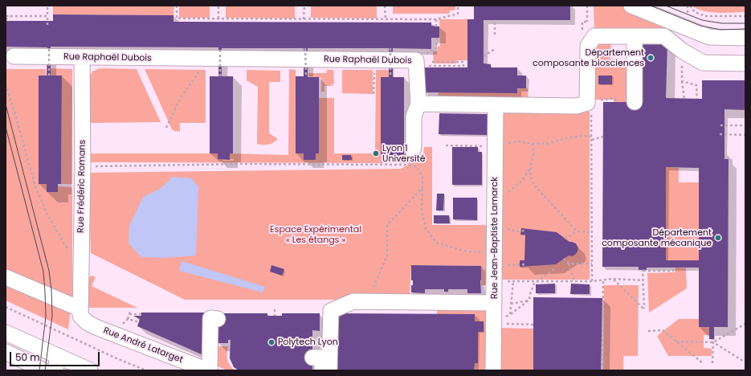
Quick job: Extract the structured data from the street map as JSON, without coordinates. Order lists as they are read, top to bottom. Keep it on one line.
{"streets":{"street":["Rue Raphaël Dubois","Rue Frédéric Romans","Rue Jean-Baptiste Lamarck","Rue André Latarget"]},"crossings":[["Rue Raphaël Dubois","Rue Frédéric Romans"],["Rue Frédéric Romans","Rue André Latarget"]],"parks":["Espace Expérimental « Les étangs »"],"places":["Département composante biosciences","Lyon 1 Université","Département composante mécanique","Polytech Lyon"],"scale_bar":"50 m"}
